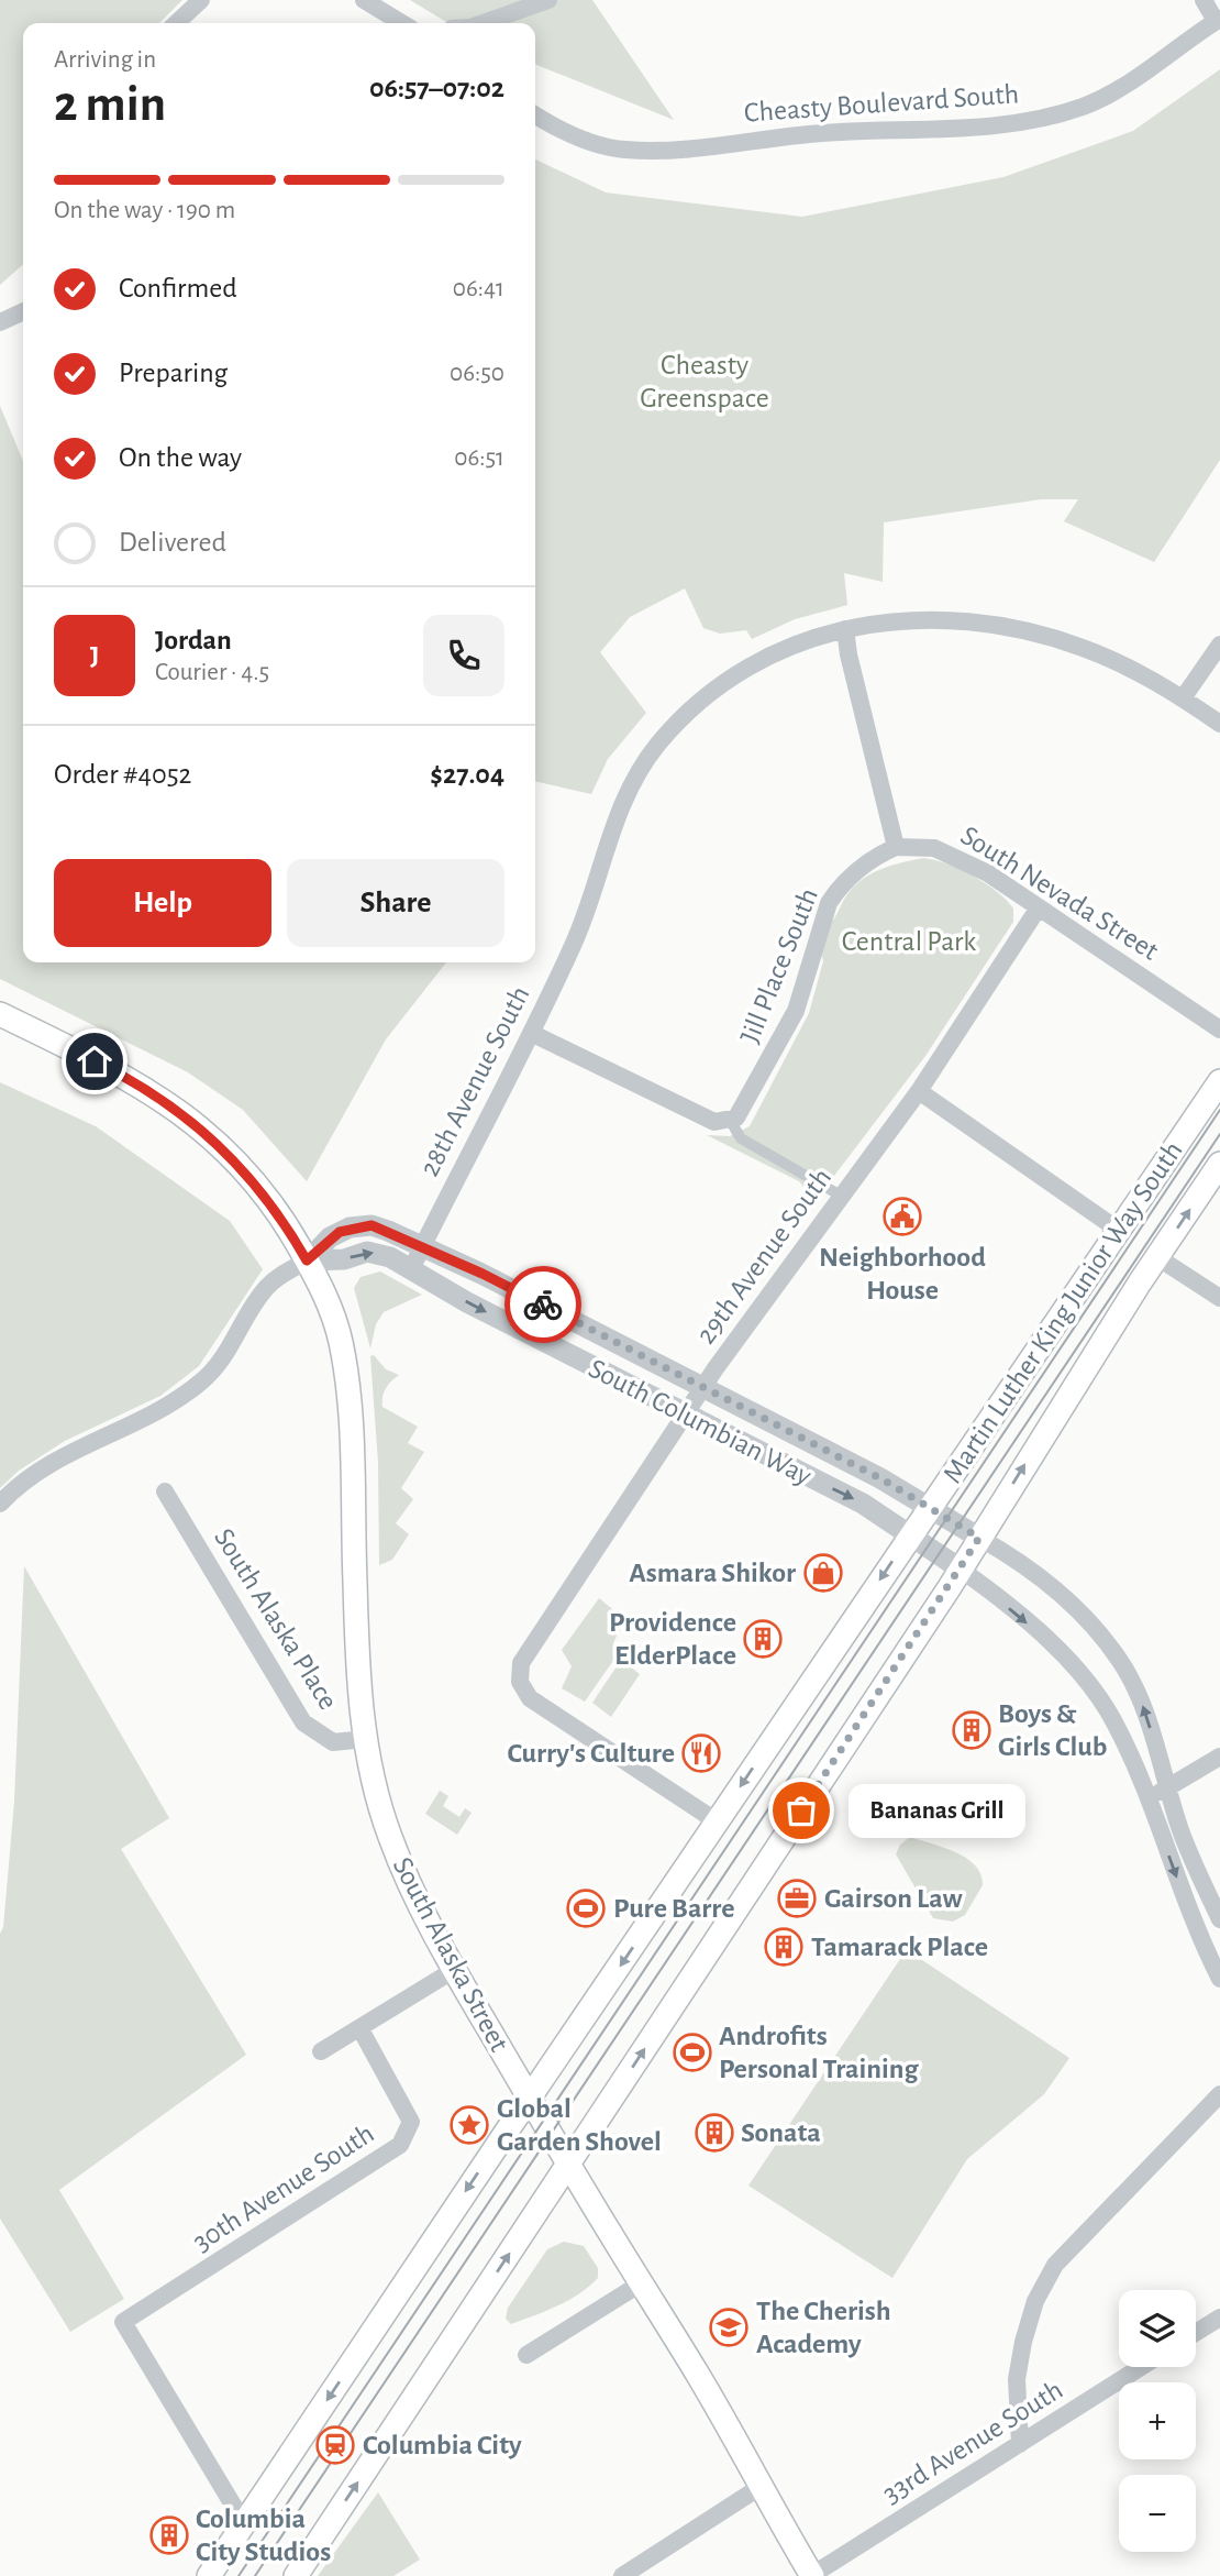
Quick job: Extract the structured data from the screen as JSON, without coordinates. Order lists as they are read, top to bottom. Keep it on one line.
{"streets":{"main road":["Martin Luther King Junior Way South","South Alaska Street"],"street":["Cheasty Boulevard South","South Nevada Street","Jill Place South","28th Avenue South","29th Avenue South","South Columbian Way","South Alaska Place","30th Avenue South","33rd Avenue South"]},"crossings":[["South Nevada Street","Jill Place South"],["South Nevada Street","29th Avenue South"],["28th Avenue South","South Columbian Way"],["29th Avenue South","Martin Luther King Junior Way South"],["29th Avenue South","South Columbian Way"],["Martin Luther King Junior Way South","South Columbian Way"],["Martin Luther King Junior Way South","South Alaska Street"],["Martin Luther King Junior Way South","30th Avenue South"],["South Columbian Way","South Alaska Street"],["South Alaska Place","South Alaska Street"],["South Alaska Street","33rd Avenue South"]],"parks":["Cheasty Greenspace","Central Park"],"places":{"public building":["Neighborhood House"],"shop":["Asmara Shikor"],"building":["Providence ElderPlace","Boys & Girls Club","Tamarack Place","Sonata","Columbia City Studios"],"restaurant":["Curry's Culture"],"other":["Bananas Grill"],"office":["Gairson Law"],"sports":["Pure Barre","Androfits Personal Training"],"place":["Global Garden Shovel"],"school or university":["The Cherish Academy"],"station":["Columbia City"]},"page":{"heading":["2 min","Arriving in","06:57–07:02"],"panel":["Jordan","Courier · 4.5","Order #4052","$27.04"],"bar":"On the way · 190 m","list":[["Confirmed","06:41"],["Preparing","06:50"],["On the way","06:51"],"Delivered"],"round":"J","buttons":["Help","Share"],"bubble":"Bananas Grill","map_buttons":["+","−"]}}
